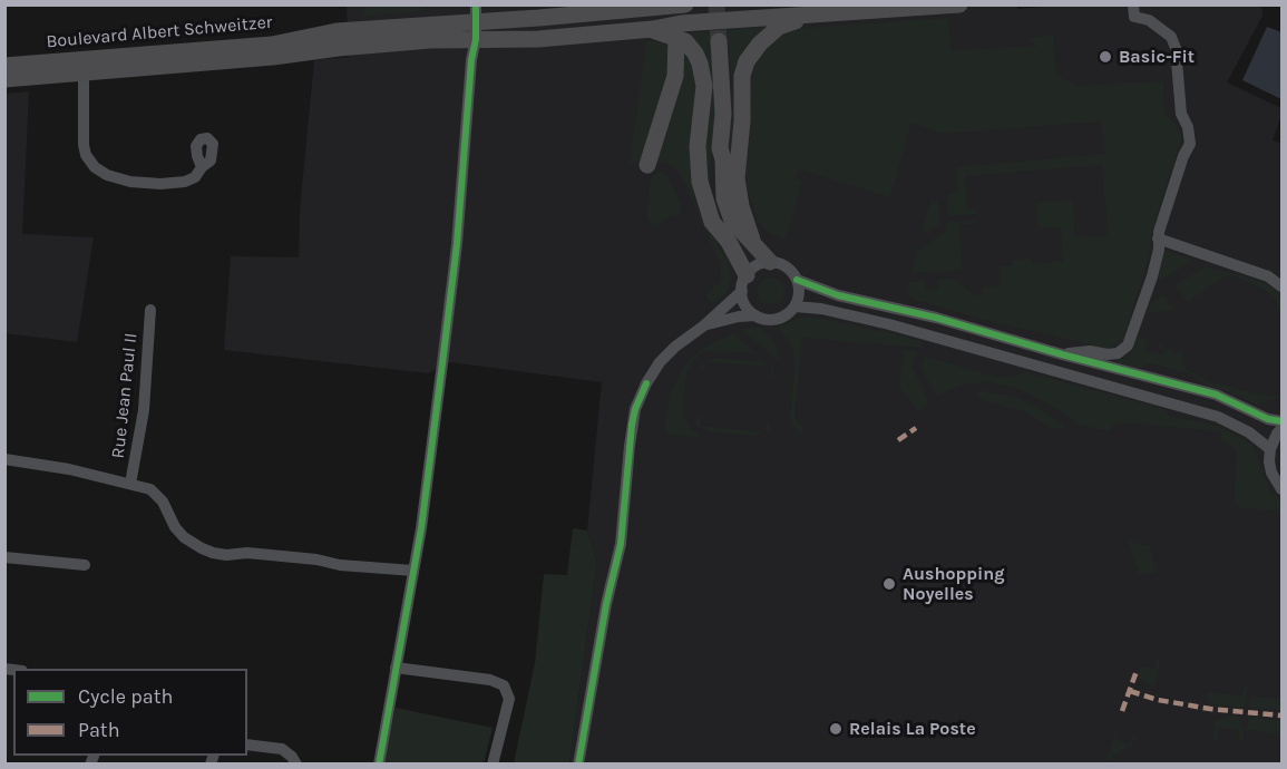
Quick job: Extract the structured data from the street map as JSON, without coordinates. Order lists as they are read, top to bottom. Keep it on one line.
{"streets":{"main road":["Boulevard Albert Schweitzer"],"street":["Rue Jean Paul II"]},"places":["Basic-Fit","Aushopping Noyelles","Relais La Poste"],"legend":["Cycle path","Path"]}
